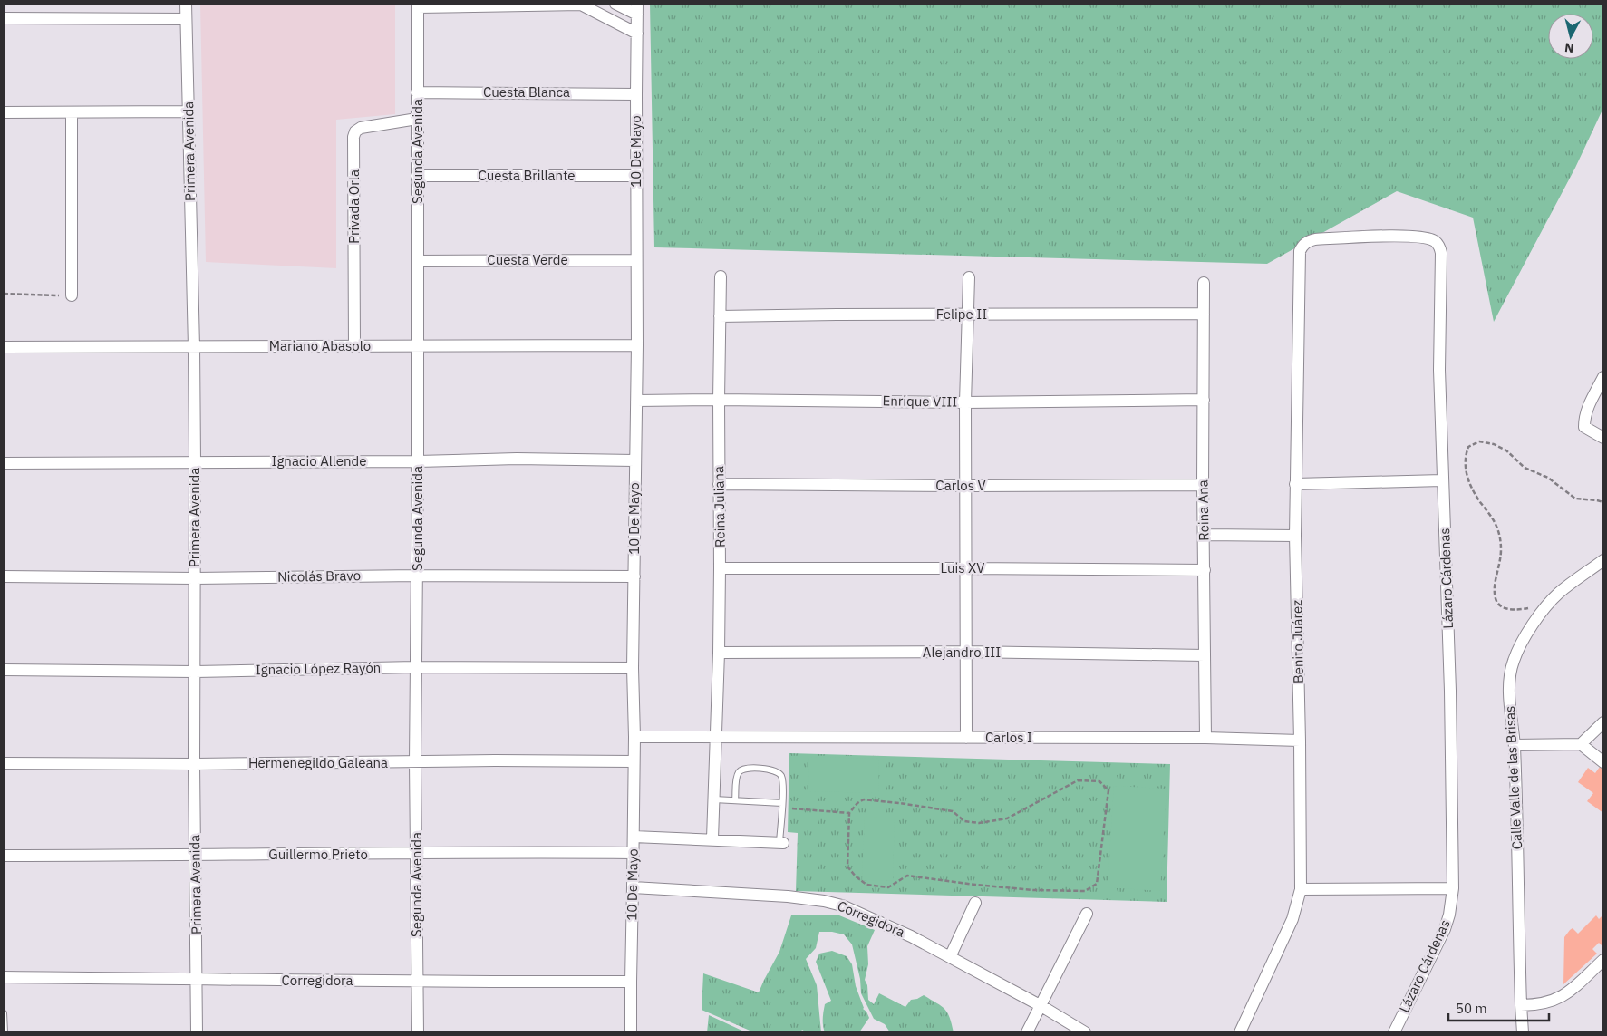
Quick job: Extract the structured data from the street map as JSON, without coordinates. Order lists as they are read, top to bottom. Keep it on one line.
{"streets":{"street":["Cuesta Blanca","Primera Avenida","Segunda Avenida","10 De Mayo","Cuesta Brillante","Privada Orla","Cuesta Verde","Felipe II","Mariano Abasolo","Enrique VIII","Ignacio Allende","Carlos V","Reina Juliana","Reina Ana","Luis XV","Nicolás Bravo","Lázaro Cárdenas","Benito Juárez","Alejandro III","Ignacio López Rayón","Carlos I","Hermenegildo Galeana","Calle Valle de las Brisas","Guillermo Prieto","Corregidora"]},"crossings":[["Cuesta Blanca","Segunda Avenida"],["Cuesta Blanca","10 De Mayo"],["Primera Avenida","Mariano Abasolo"],["Primera Avenida","Ignacio Allende"],["Primera Avenida","Nicolás Bravo"],["Primera Avenida","Ignacio López Rayón"],["Primera Avenida","Hermenegildo Galeana"],["Primera Avenida","Guillermo Prieto"],["Primera Avenida","Corregidora"],["Segunda Avenida","Cuesta Brillante"],["Segunda Avenida","Privada Orla"],["Segunda Avenida","Cuesta Verde"],["Segunda Avenida","Mariano Abasolo"],["Segunda Avenida","Ignacio Allende"],["Segunda Avenida","Nicolás Bravo"],["Segunda Avenida","Ignacio López Rayón"],["Segunda Avenida","Hermenegildo Galeana"],["Segunda Avenida","Guillermo Prieto"],["Segunda Avenida","Corregidora"],["10 De Mayo","Cuesta Brillante"],["10 De Mayo","Cuesta Verde"],["10 De Mayo","Mariano Abasolo"],["10 De Mayo","Enrique VIII"],["10 De Mayo","Ignacio Allende"],["10 De Mayo","Nicolás Bravo"],["10 De Mayo","Ignacio López Rayón"],["10 De Mayo","Carlos I"],["10 De Mayo","Hermenegildo Galeana"],["10 De Mayo","Guillermo Prieto"],["10 De Mayo","Corregidora"],["Privada Orla","Mariano Abasolo"],["Felipe II","Reina Juliana"],["Felipe II","Reina Ana"],["Enrique VIII","Reina Juliana"],["Enrique VIII","Reina Ana"],["Carlos V","Reina Juliana"],["Carlos V","Reina Ana"],["Reina Juliana","Luis XV"],["Reina Juliana","Alejandro III"],["Reina Juliana","Carlos I"],["Reina Ana","Luis XV"],["Reina Ana","Alejandro III"],["Reina Ana","Carlos I"],["Lázaro Cárdenas","Benito Juárez"],["Benito Juárez","Carlos I"]],"scale_bar":"50 m","north":"bottom"}
